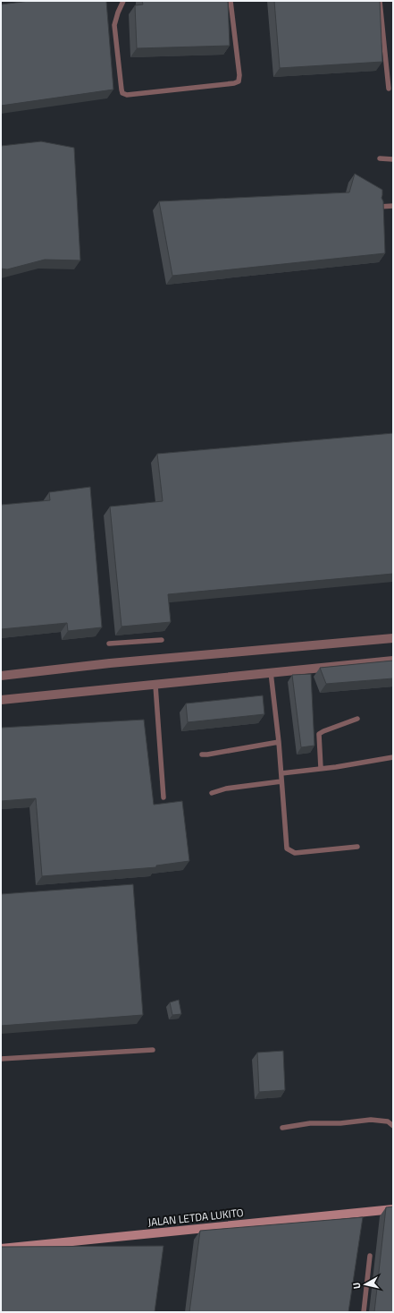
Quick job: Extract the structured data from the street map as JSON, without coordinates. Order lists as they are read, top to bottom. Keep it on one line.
{"streets":{"street":["JALAN LETDA LUKITO"]},"north":"left"}
